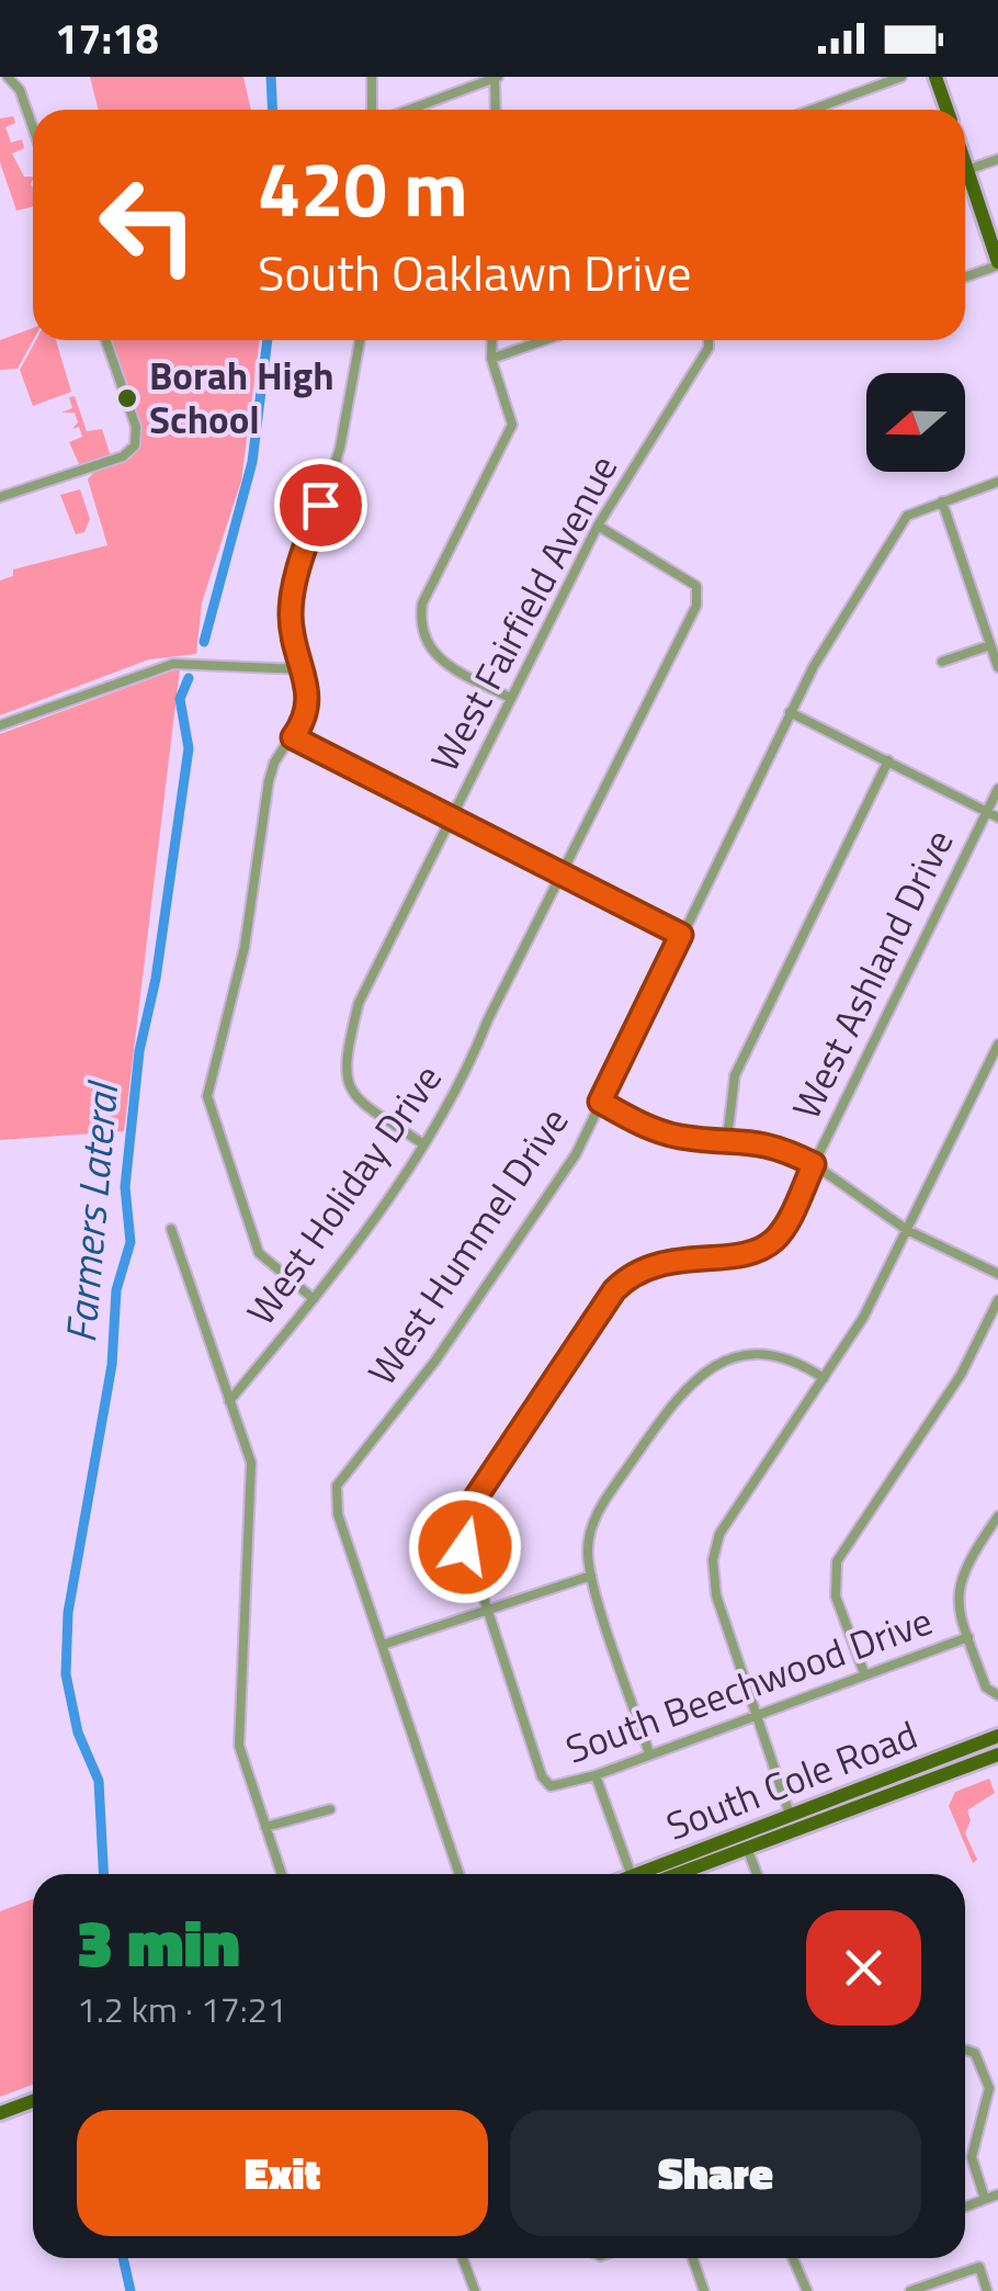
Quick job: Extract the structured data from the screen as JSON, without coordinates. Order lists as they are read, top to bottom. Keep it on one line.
{"streets":{"main road":["South Cole Road"],"street":["West Fairfield Avenue","West Ashland Drive","West Holiday Drive","West Hummel Drive","South Beechwood Drive"]},"crossings":[["West Fairfield Avenue","West Holiday Drive"],["West Ashland Drive","South Beechwood Drive"]],"water":["Farmers Lateral"],"places":["Borah High School"],"north":"left","page":{"status":"17:18","turn":["420 m","South Oaklawn Drive"],"heading":["3 min","1.2 km · 17:21"],"buttons":["Exit","Share"]}}
